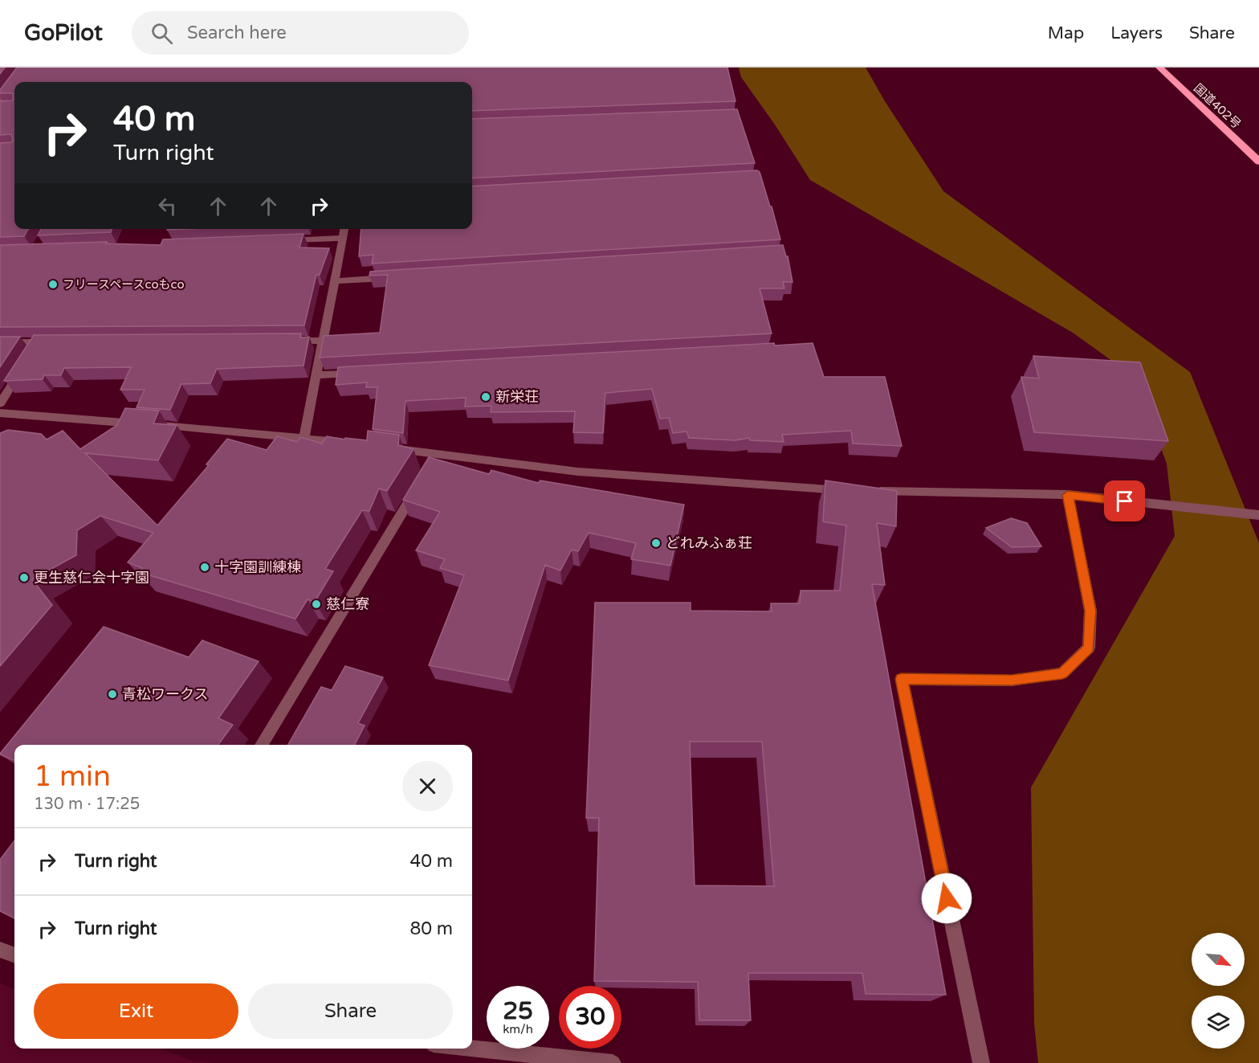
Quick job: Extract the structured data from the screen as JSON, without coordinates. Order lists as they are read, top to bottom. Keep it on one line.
{"streets":{"highway":["国道402号"]},"places":["フリースペースcoもco","新栄荘","どれみふぁ荘","十字園訓練棟","更生慈仁会十字園","慈仁寮","青松ワークス"],"north":"bottom right","page":{"header":"GoPilot","search":"Search here","nav":["Map","Layers","Share"],"turn":["40 m","Turn right"],"heading":["1 min","130 m · 17:25"],"list":[{"name":"Turn right","value":"40 m"},{"name":"Turn right","value":"80 m"}],"buttons":["Exit","Share"],"speed":"25 km/h","limit":"30"}}
